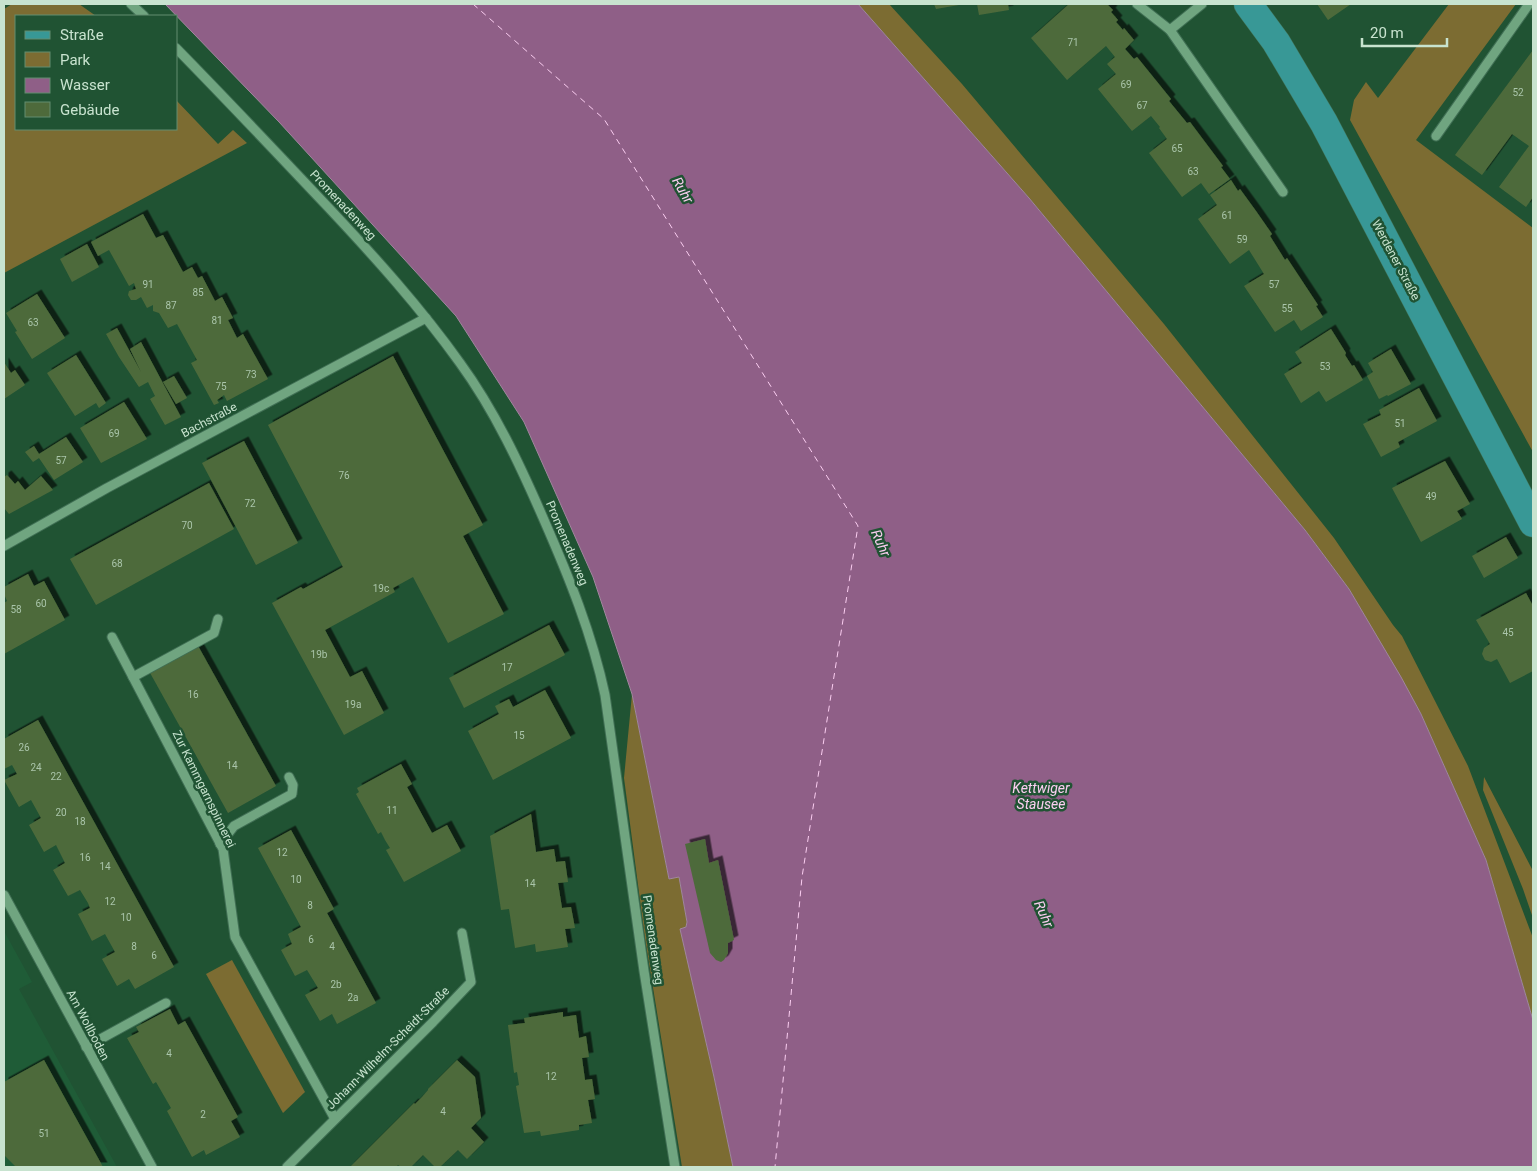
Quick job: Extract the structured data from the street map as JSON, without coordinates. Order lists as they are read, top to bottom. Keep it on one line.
{"streets":{"main road":["Werdener Straße"],"street":["Promenadenweg","Bachstraße","Zur Kammgarnspinnerei","Am Wollboden","Johann-Wilhelm-Scheidt-Straße"]},"crossings":[["Promenadenweg","Bachstraße"],["Zur Kammgarnspinnerei","Johann-Wilhelm-Scheidt-Straße"]],"water":["Ruhr","Kettwiger Stausee"],"house_numbers":["71","69","52","67","65","63","61","59","91","57","85","87","55","81","63","53","73","75","51","69","57","76","49","72","70","68","19c","60","58","45","19b","17","16","19a","15","26","14","24","22","11","20","18","12","16","14","10","14","12","8","10","6","8","4","6","2b","2a","4","12","4","2","51"],"legend":["Straße","Park","Wasser","Gebäude"],"scale_bar":"20 m"}
